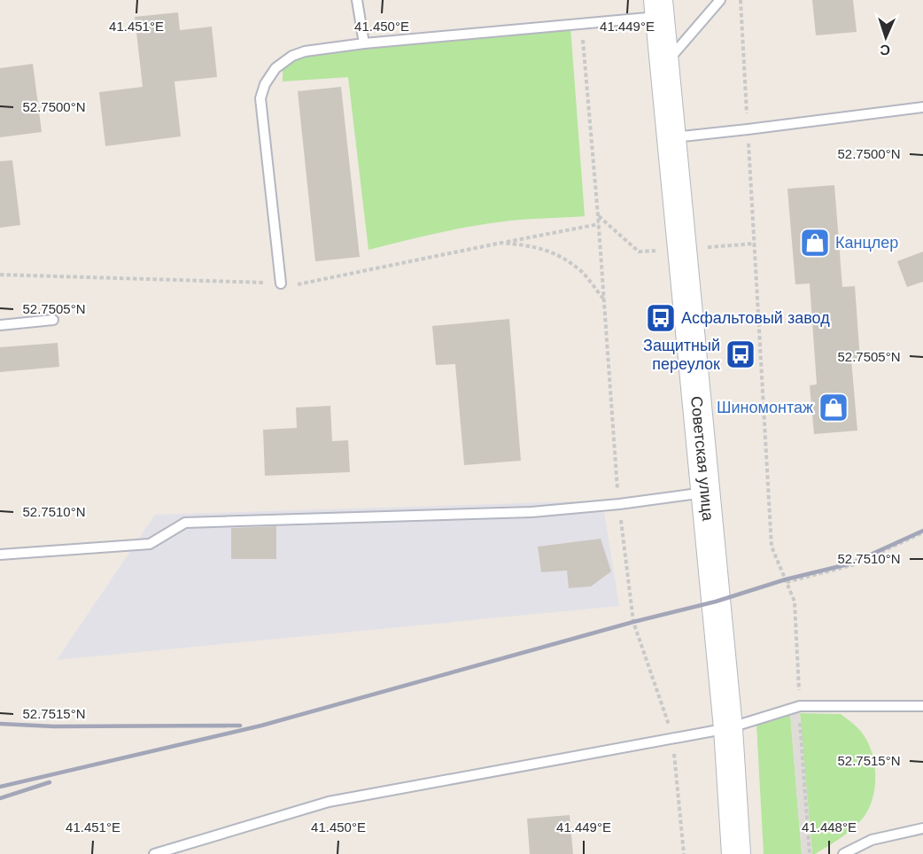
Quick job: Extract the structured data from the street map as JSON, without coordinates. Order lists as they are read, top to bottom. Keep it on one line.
{"streets":{"main road":["Советская улица"]},"places":{"shop":["Канцлер","Шиномонтаж"],"bus stop":["Асфальтовый завод","Защитный переулок"]},"north":"bottom","coordinates":["41.451°E","41.450°E","41.449°E","52.7500°N","52.7505°N","52.7510°N","52.7515°N","41.448°E"]}
